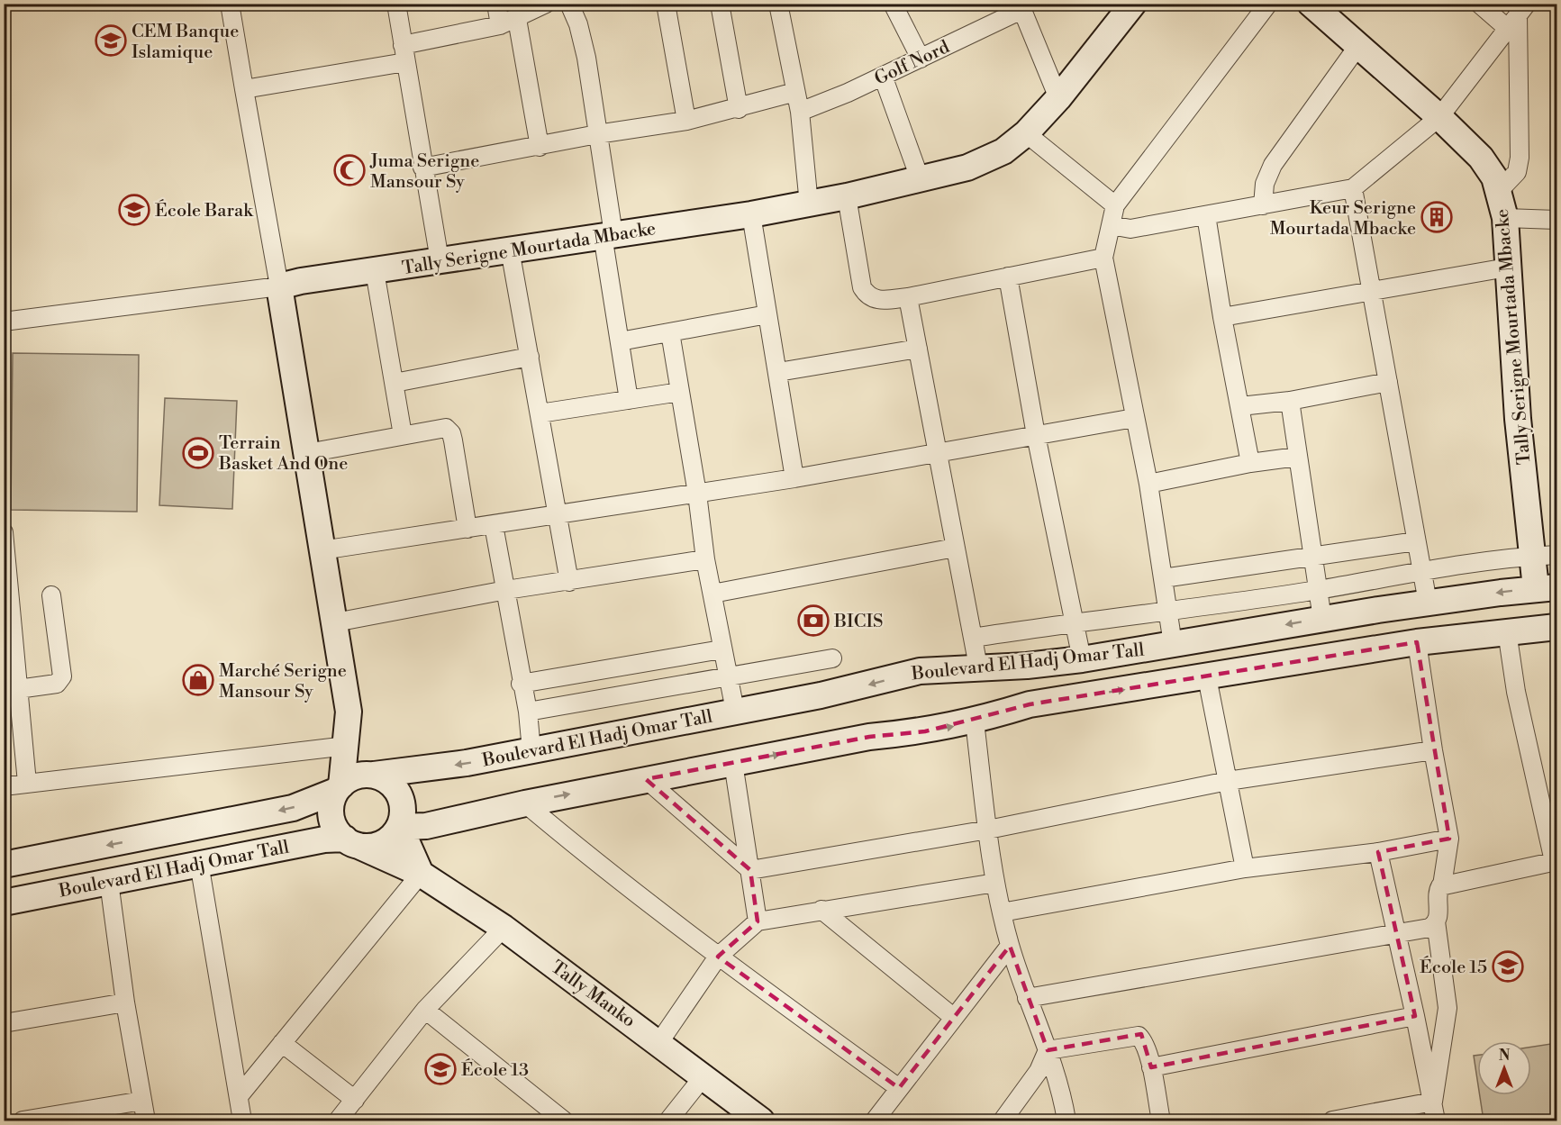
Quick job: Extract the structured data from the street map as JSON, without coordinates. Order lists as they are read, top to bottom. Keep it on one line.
{"streets":{"main road":["Tally Serigne Mourtada Mbacke","Boulevard El Hadj Omar Tall","Tally Manko"],"street":["Golf Nord"]},"crossings":[["Tally Serigne Mourtada Mbacke","Boulevard El Hadj Omar Tall"],["Boulevard El Hadj Omar Tall","Tally Manko"]],"places":{"school or university":["CEM Banque Islamique","École Barak","École 15","École 13"],"mosque":["Juma Serigne Mansour Sy"],"building":["Keur Serigne Mourtada Mbacke"],"sports":["Terrain Basket And One"],"bank":["BICIS"],"shop":["Marché Serigne Mansour Sy"]},"north":"top"}
